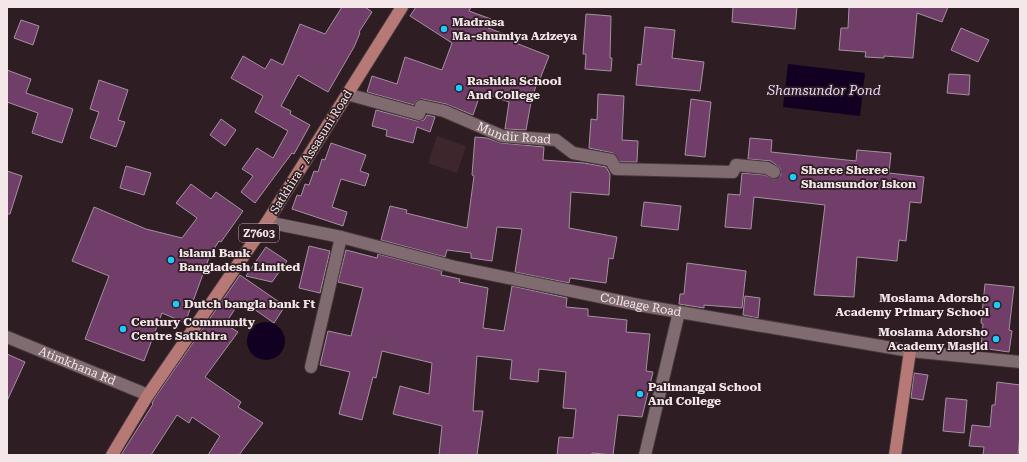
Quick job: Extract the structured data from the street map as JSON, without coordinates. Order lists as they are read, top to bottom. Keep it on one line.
{"streets":{"main road":["Satkhira - Assasuni Road","Z7603"],"street":["Mundir Road","Colleage Road","Atimkhana Rd"]},"crossings":[["Mundir Road","Satkhira - Assasuni Road"],["Satkhira - Assasuni Road","Colleage Road"],["Satkhira - Assasuni Road","Atimkhana Rd"]],"water":["Shamsundor Pond"],"places":["Madrasa Ma-shumiya Azizeya","Rashida School And College","Sheree Sheree Shamsundor Iskon","islami Bank Bangladesh Limited","Dutch bangla bank Ft","Moslama Adorsho Academy Primary School","Century Community Centre Satkhira","Moslama Adorsho Academy Masjid","Palimangal School And College"]}
